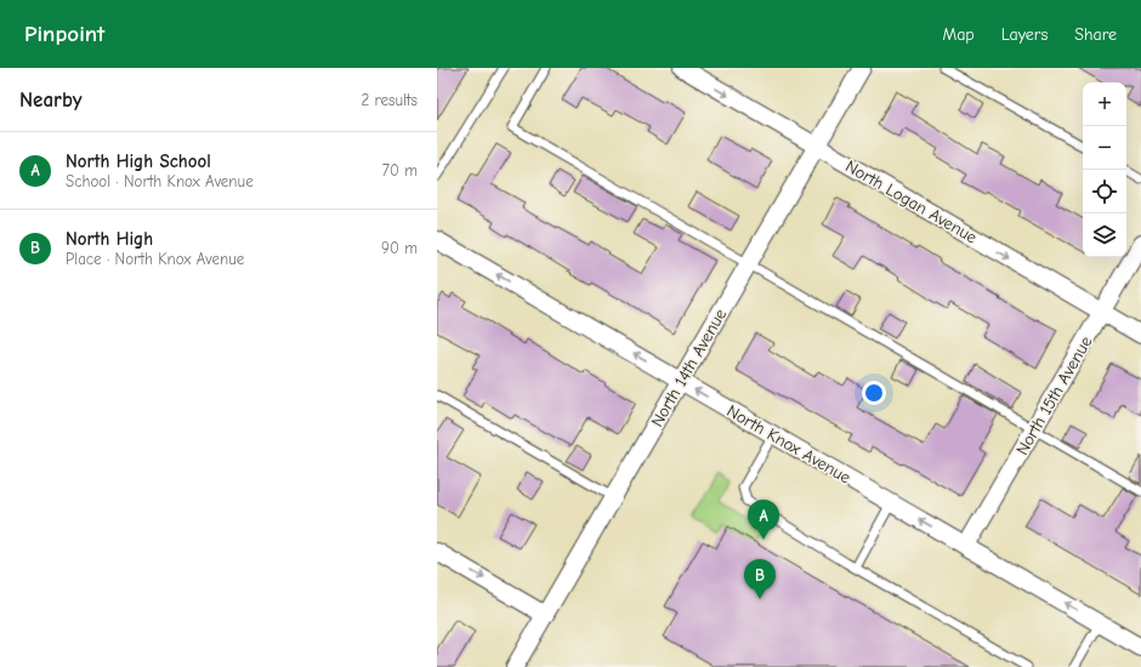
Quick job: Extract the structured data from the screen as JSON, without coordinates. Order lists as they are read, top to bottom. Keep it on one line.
{"streets":{"street":["North Logan Avenue","North 14th Avenue","North 15th Avenue","North Knox Avenue"]},"crossings":[["North Logan Avenue","North 14th Avenue"],["North Logan Avenue","North 15th Avenue"],["North 14th Avenue","North Knox Avenue"],["North 15th Avenue","North Knox Avenue"]],"one_way":["North Logan Avenue","North Knox Avenue"],"page":{"header":"Pinpoint","nav":["Map","Layers","Share"],"heading":["Nearby","2 results"],"map_buttons":["+","−"],"list":[{"mark":"A","name":"North High School","note":"School · North Knox Avenue","value":"70 m"},{"mark":"B","name":"North High","note":"Place · North Knox Avenue","value":"90 m"}],"pins":["A","B"]}}
